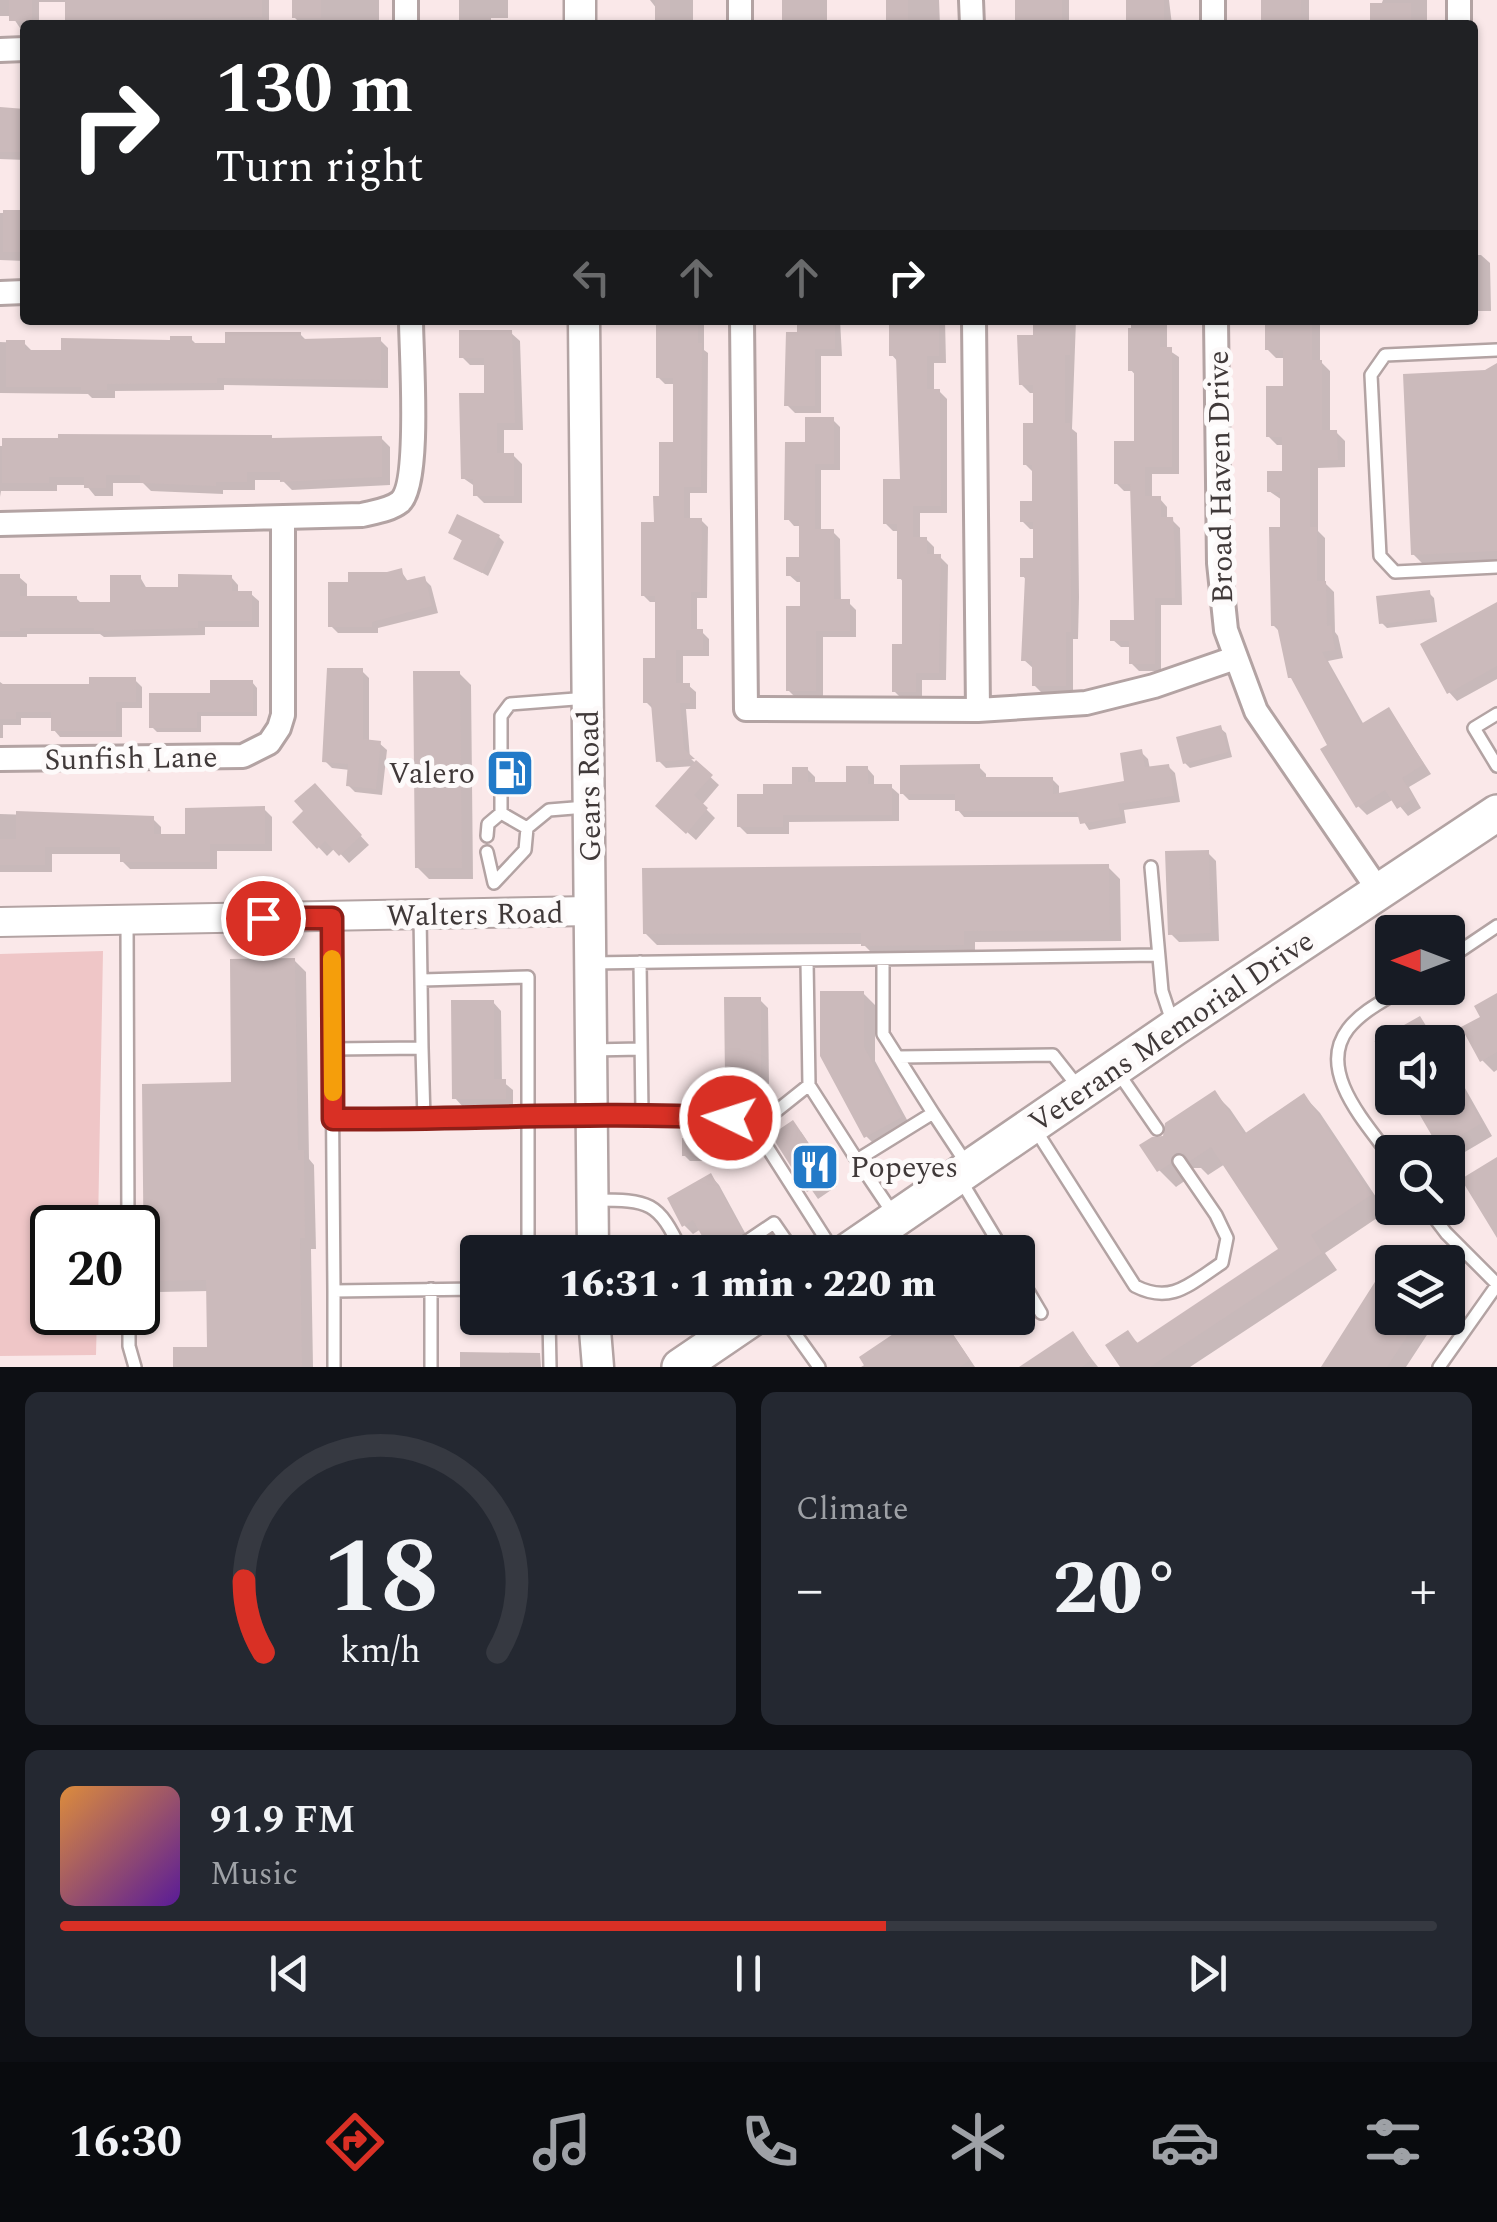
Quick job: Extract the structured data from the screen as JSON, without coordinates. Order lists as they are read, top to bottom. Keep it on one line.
{"streets":{"main road":["Gears Road","Veterans Memorial Drive"],"street":["Broad Haven Drive","Sunfish Lane","Walters Road"]},"crossings":[["Broad Haven Drive","Veterans Memorial Drive"],["Gears Road","Walters Road"]],"places":{"fuel station":["Valero"],"restaurant":["Popeyes"]},"north":"left","page":{"turn":["130 m","Turn right"],"limit":"20","trip":"16:31 · 1 min · 220 m","tile":"Climate","heat":["−","20°","+"],"song":["91.9 FM","Music"],"tabs":"16:30","gauge":["18","km/h"]}}
